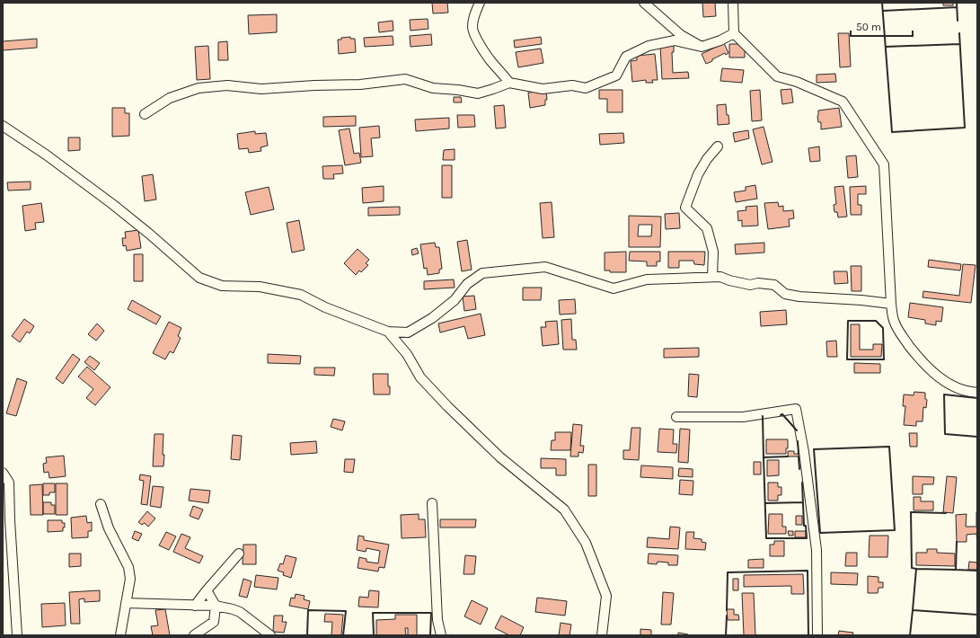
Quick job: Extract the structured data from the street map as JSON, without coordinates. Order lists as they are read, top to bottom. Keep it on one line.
{"scale_bar":"50 m"}
